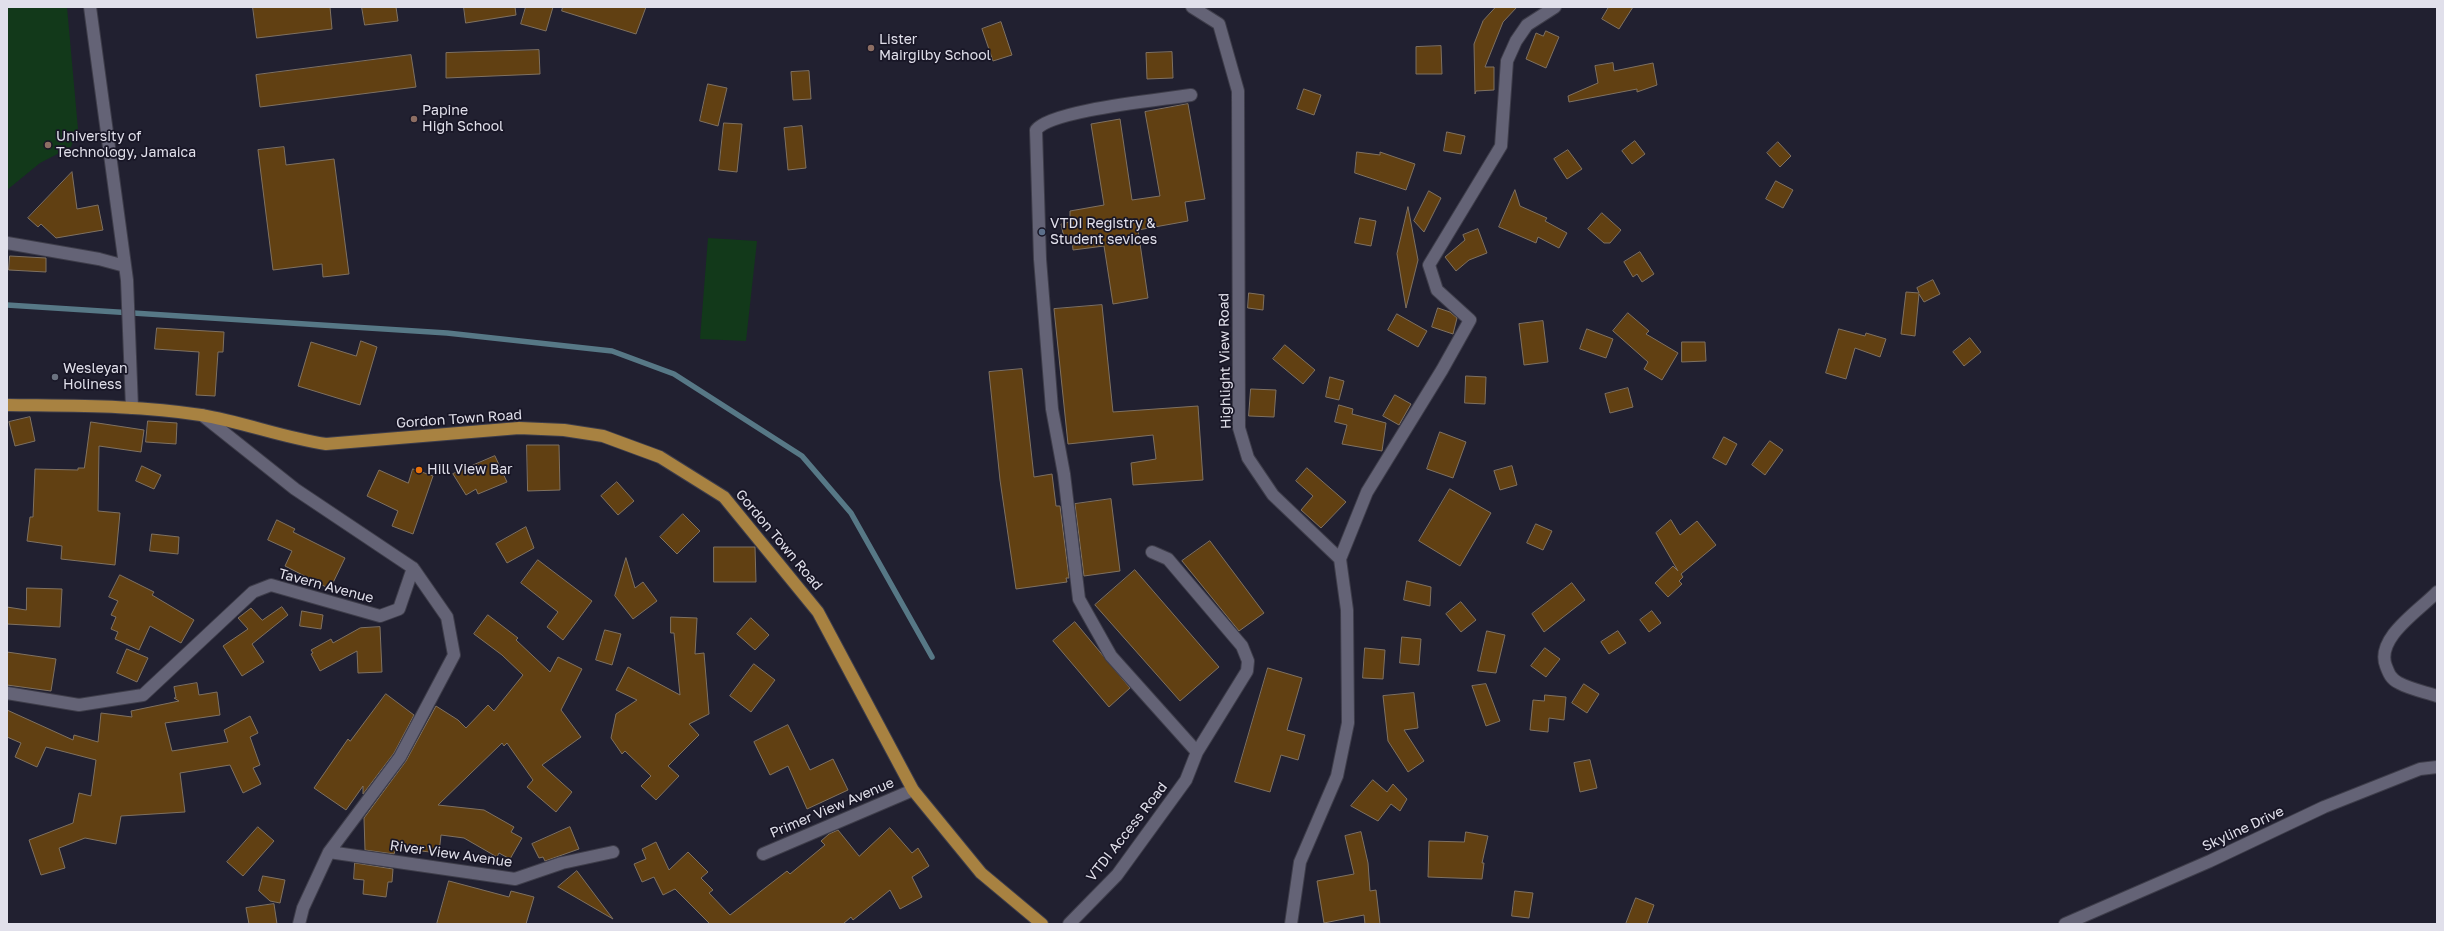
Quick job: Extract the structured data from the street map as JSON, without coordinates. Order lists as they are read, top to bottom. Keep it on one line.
{"streets":{"main road":["Gordon Town Road"],"street":["Highlight View Road","Tavern Avenue","Primer View Avenue","Skyline Drive","VTDI Access Road","River View Avenue"]},"crossings":[["Gordon Town Road","Primer View Avenue"]],"places":["Lister Mairgilby School","Papine High School","University of Technology, Jamaica","VTDI Registry & Student sevices","Wesleyan Holiness","Hill View Bar"]}
